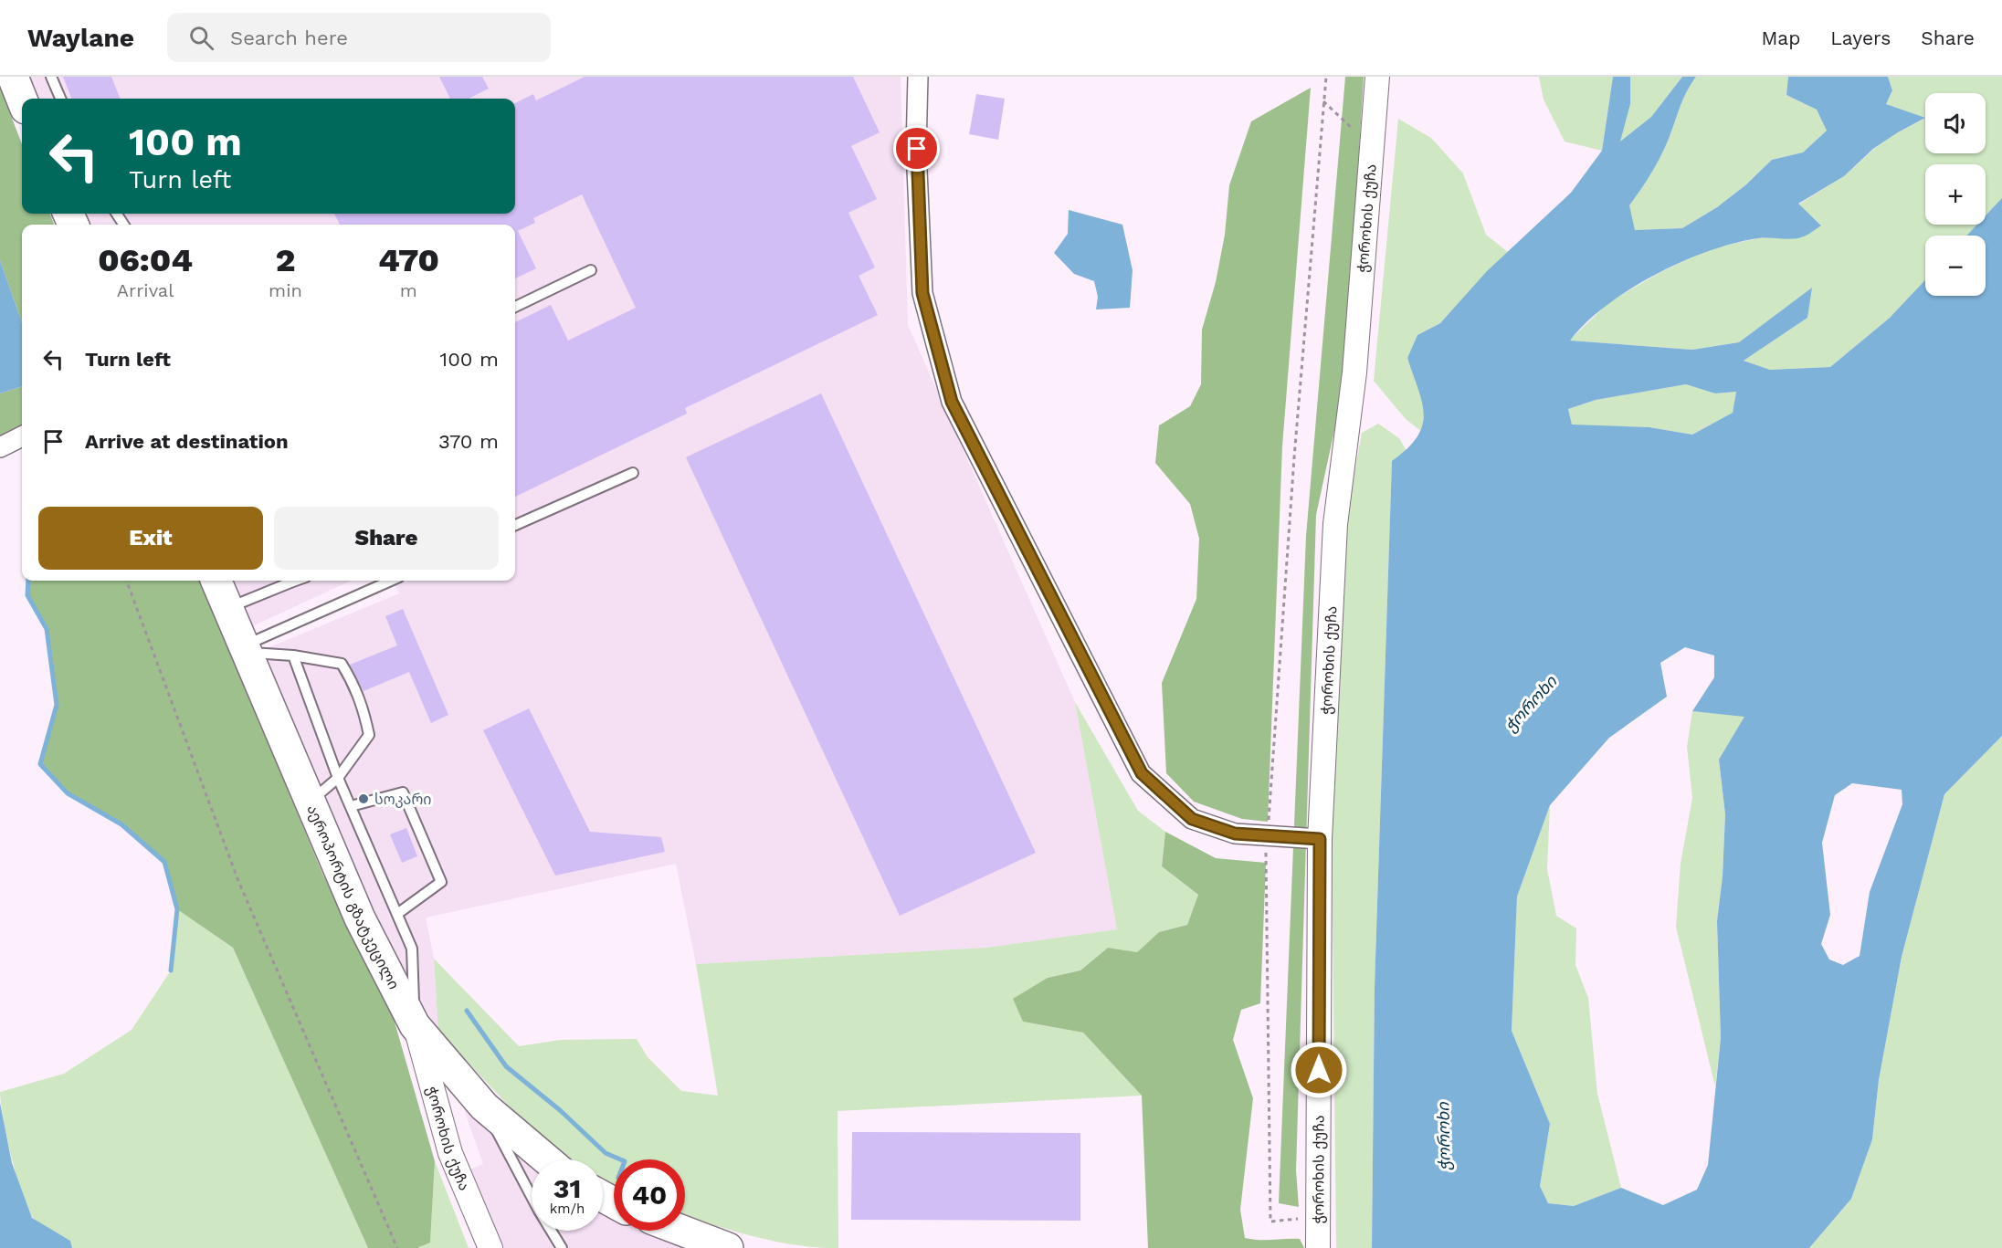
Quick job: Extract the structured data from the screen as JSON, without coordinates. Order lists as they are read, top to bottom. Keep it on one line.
{"streets":{"highway":["აეროპორტის გზატკეცილი"],"street":["ჭოროხის ქუჩა"]},"crossings":[["ჭოროხის ქუჩა","აეროპორტის გზატკეცილი"]],"water":["ჭოროხი"],"places":["სოკარი"],"page":{"header":"Waylane","search":"Search here","nav":["Map","Layers","Share"],"map_buttons":["+","−"],"turn":["100 m","Turn left"],"eta":["06:04","Arrival","2","min","470","m"],"list":[{"name":"Turn left","value":"100 m"},{"name":"Arrive at destination","value":"370 m"}],"buttons":["Exit","Share"],"speed":"31 km/h","limit":"40"}}
